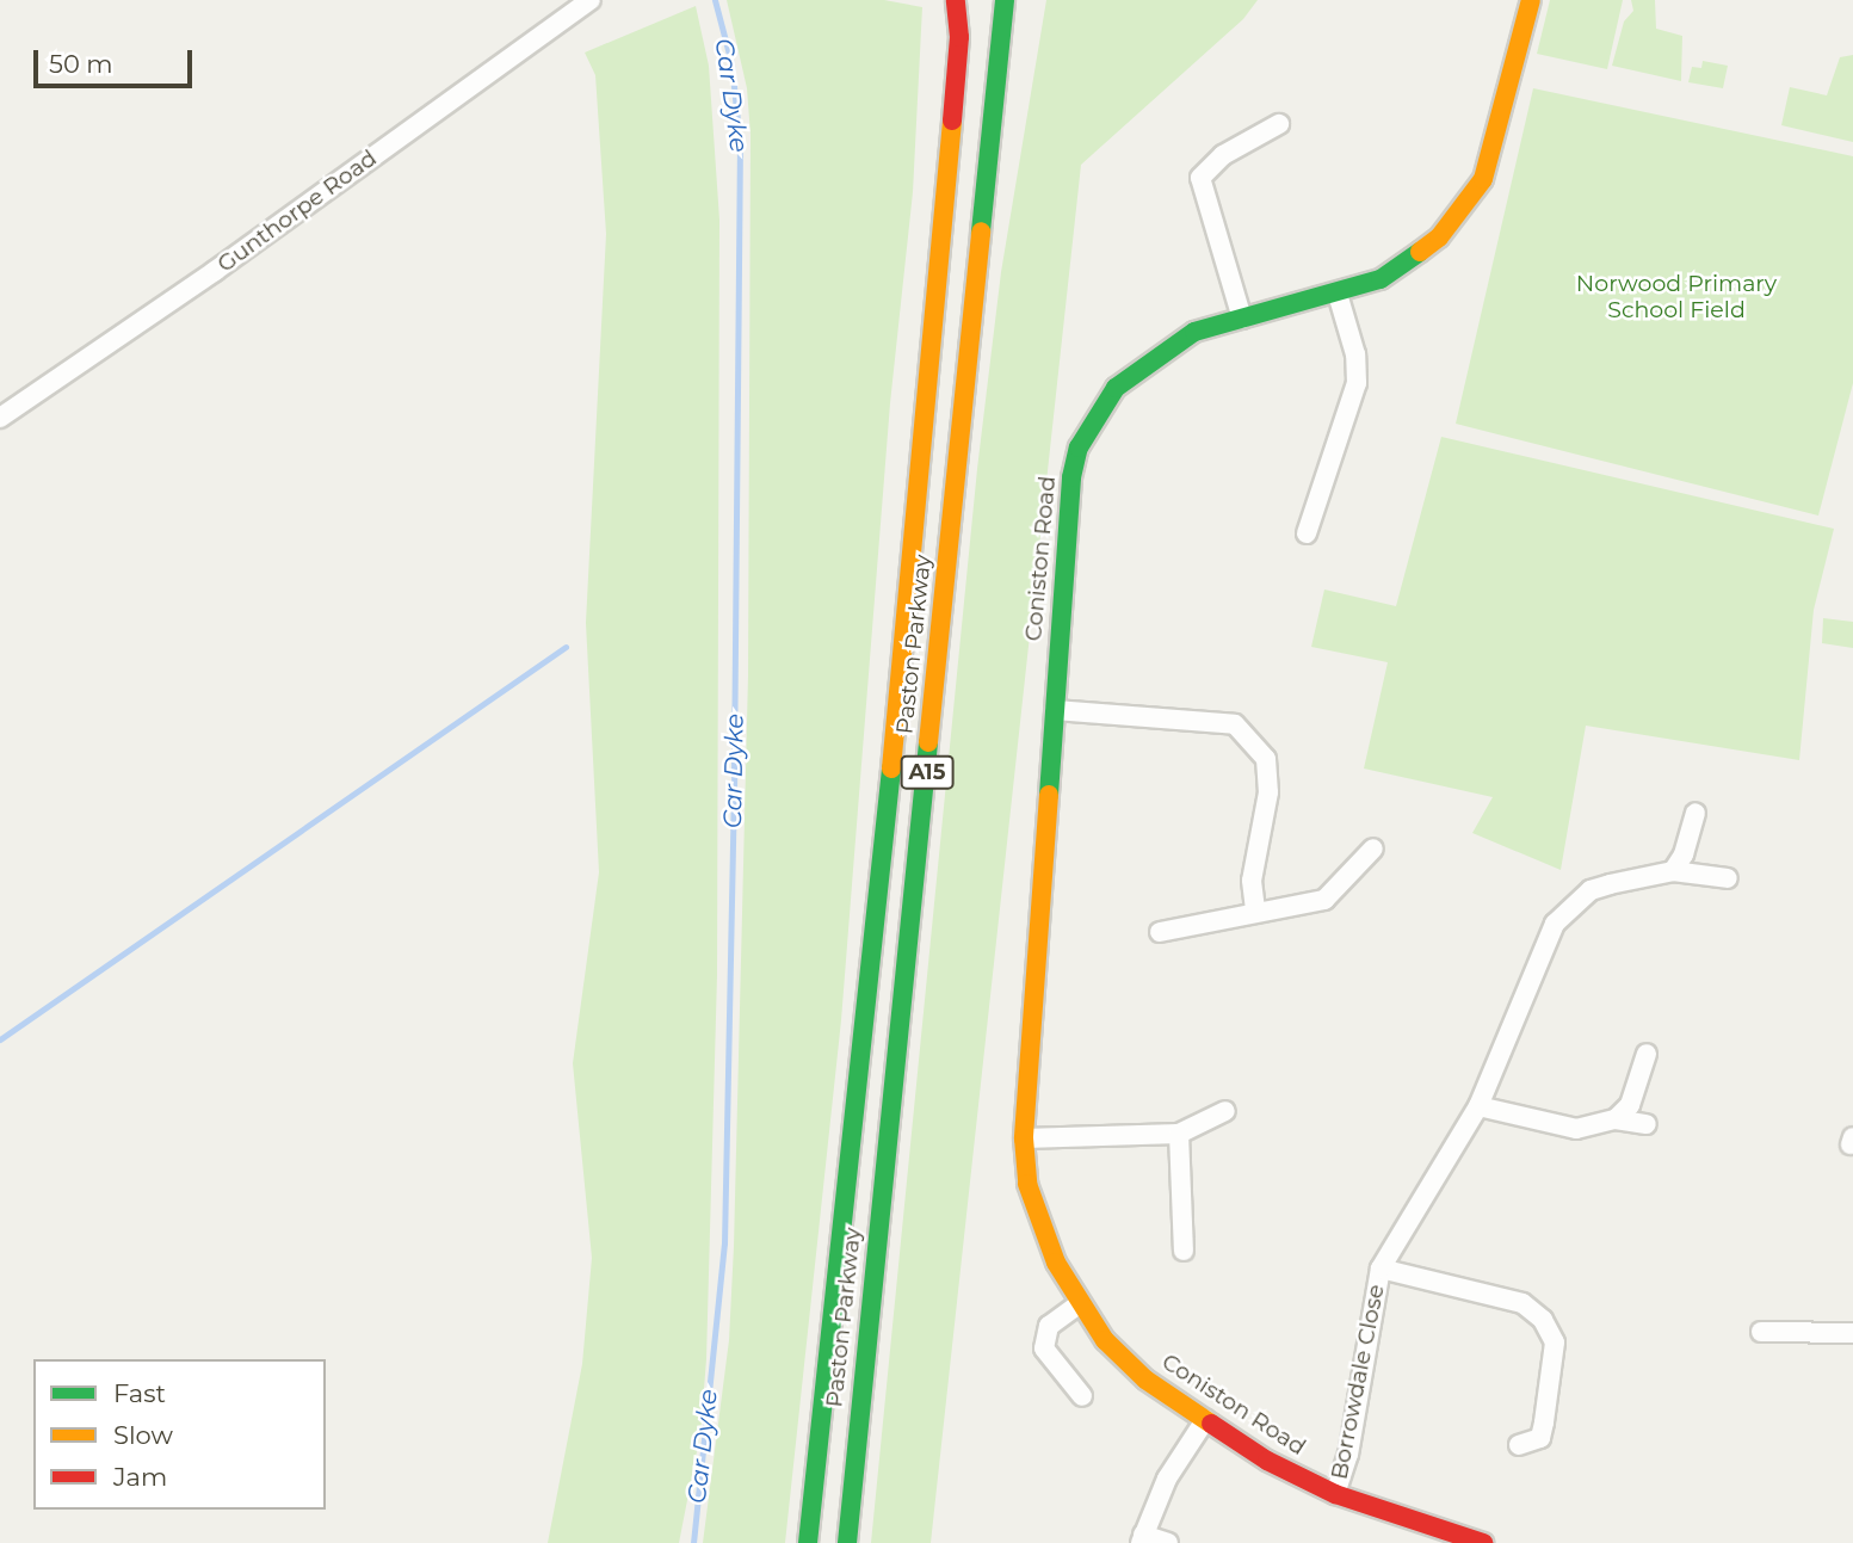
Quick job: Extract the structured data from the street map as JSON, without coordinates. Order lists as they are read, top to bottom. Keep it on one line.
{"streets":{"main road":["Coniston Road","Paston Parkway","A15"],"street":["Gunthorpe Road","Borrowdale Close"]},"crossings":[["Coniston Road","Borrowdale Close"]],"water":["Car Dyke"],"parks":["Norwood Primary School Field"],"legend":["Fast","Slow","Jam"],"scale_bar":"50 m"}
